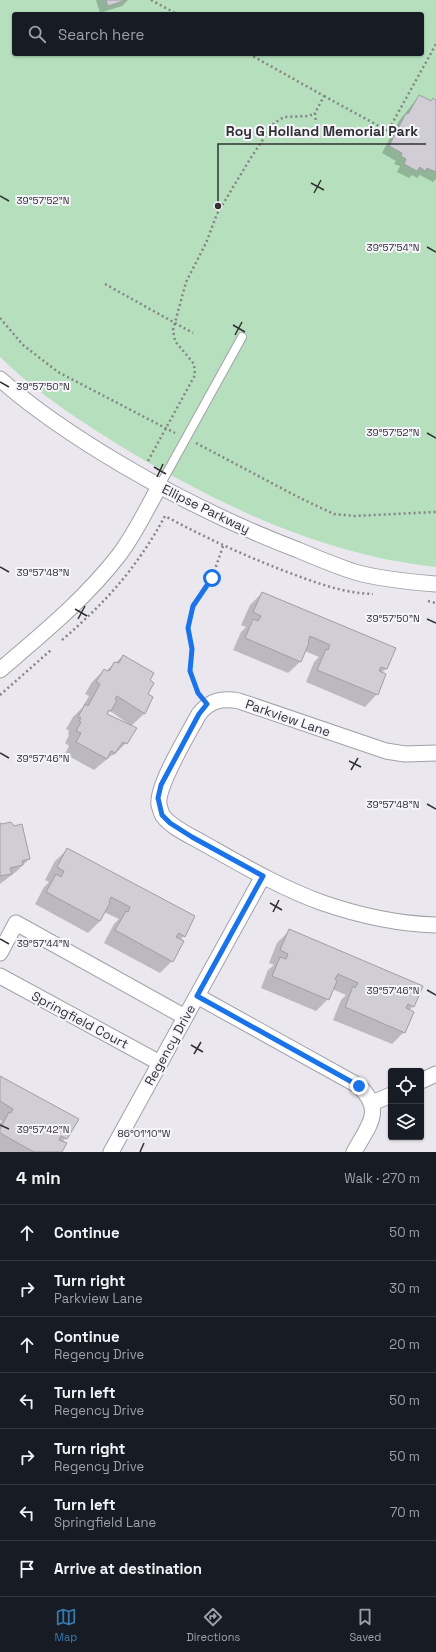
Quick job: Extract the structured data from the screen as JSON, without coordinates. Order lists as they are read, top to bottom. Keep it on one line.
{"streets":{"street":["Ellipse Parkway","Parkview Lane","Springfield Court","Regency Drive"]},"crossings":[["Springfield Court","Regency Drive"]],"places":["Roy G Holland Memorial Park"],"page":{"search":"Search here","heading":["4 min","Walk · 270 m"],"list":[["Continue","50 m"],["Turn right","Parkview Lane","30 m"],["Continue","Regency Drive","20 m"],["Turn left","Regency Drive","50 m"],["Turn right","Regency Drive","50 m"],["Turn left","Springfield Lane","70 m"],"Arrive at destination"],"nav":["Map","Directions","Saved"]},"coordinates":["39°57'52\"N","39°57'54\"N","39°57'50\"N","39°57'48\"N","39°57'46\"N","39°57'44\"N","39°57'42\"N","86°01'10\"W"]}
